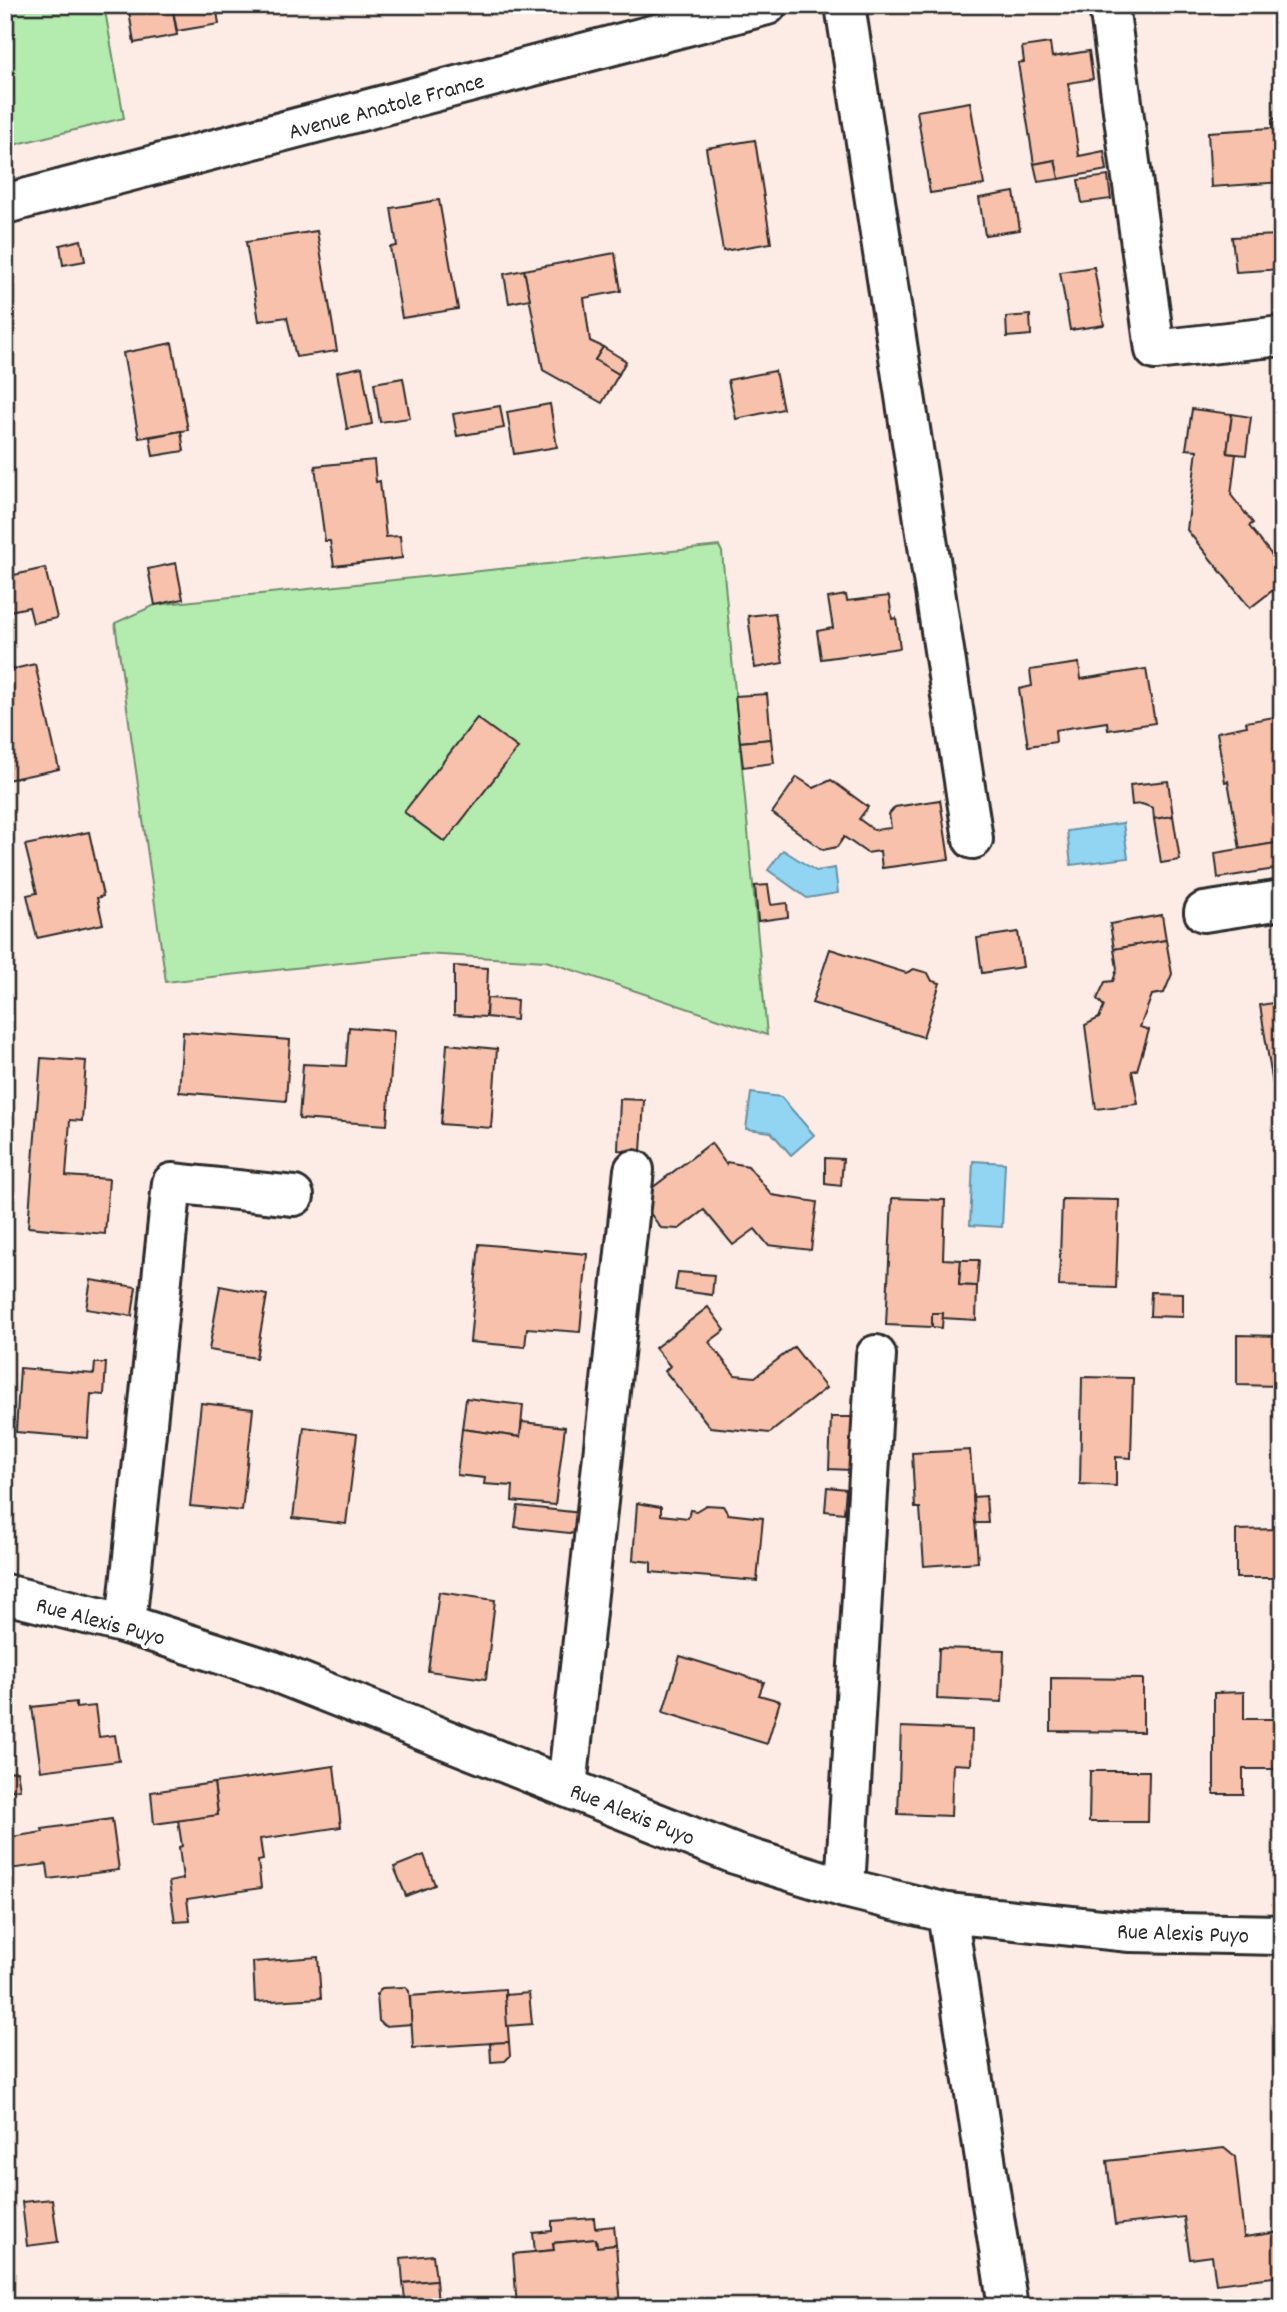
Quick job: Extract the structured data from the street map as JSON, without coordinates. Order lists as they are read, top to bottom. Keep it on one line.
{"streets":{"street":["Avenue Anatole France","Rue Alexis Puyo"]}}
